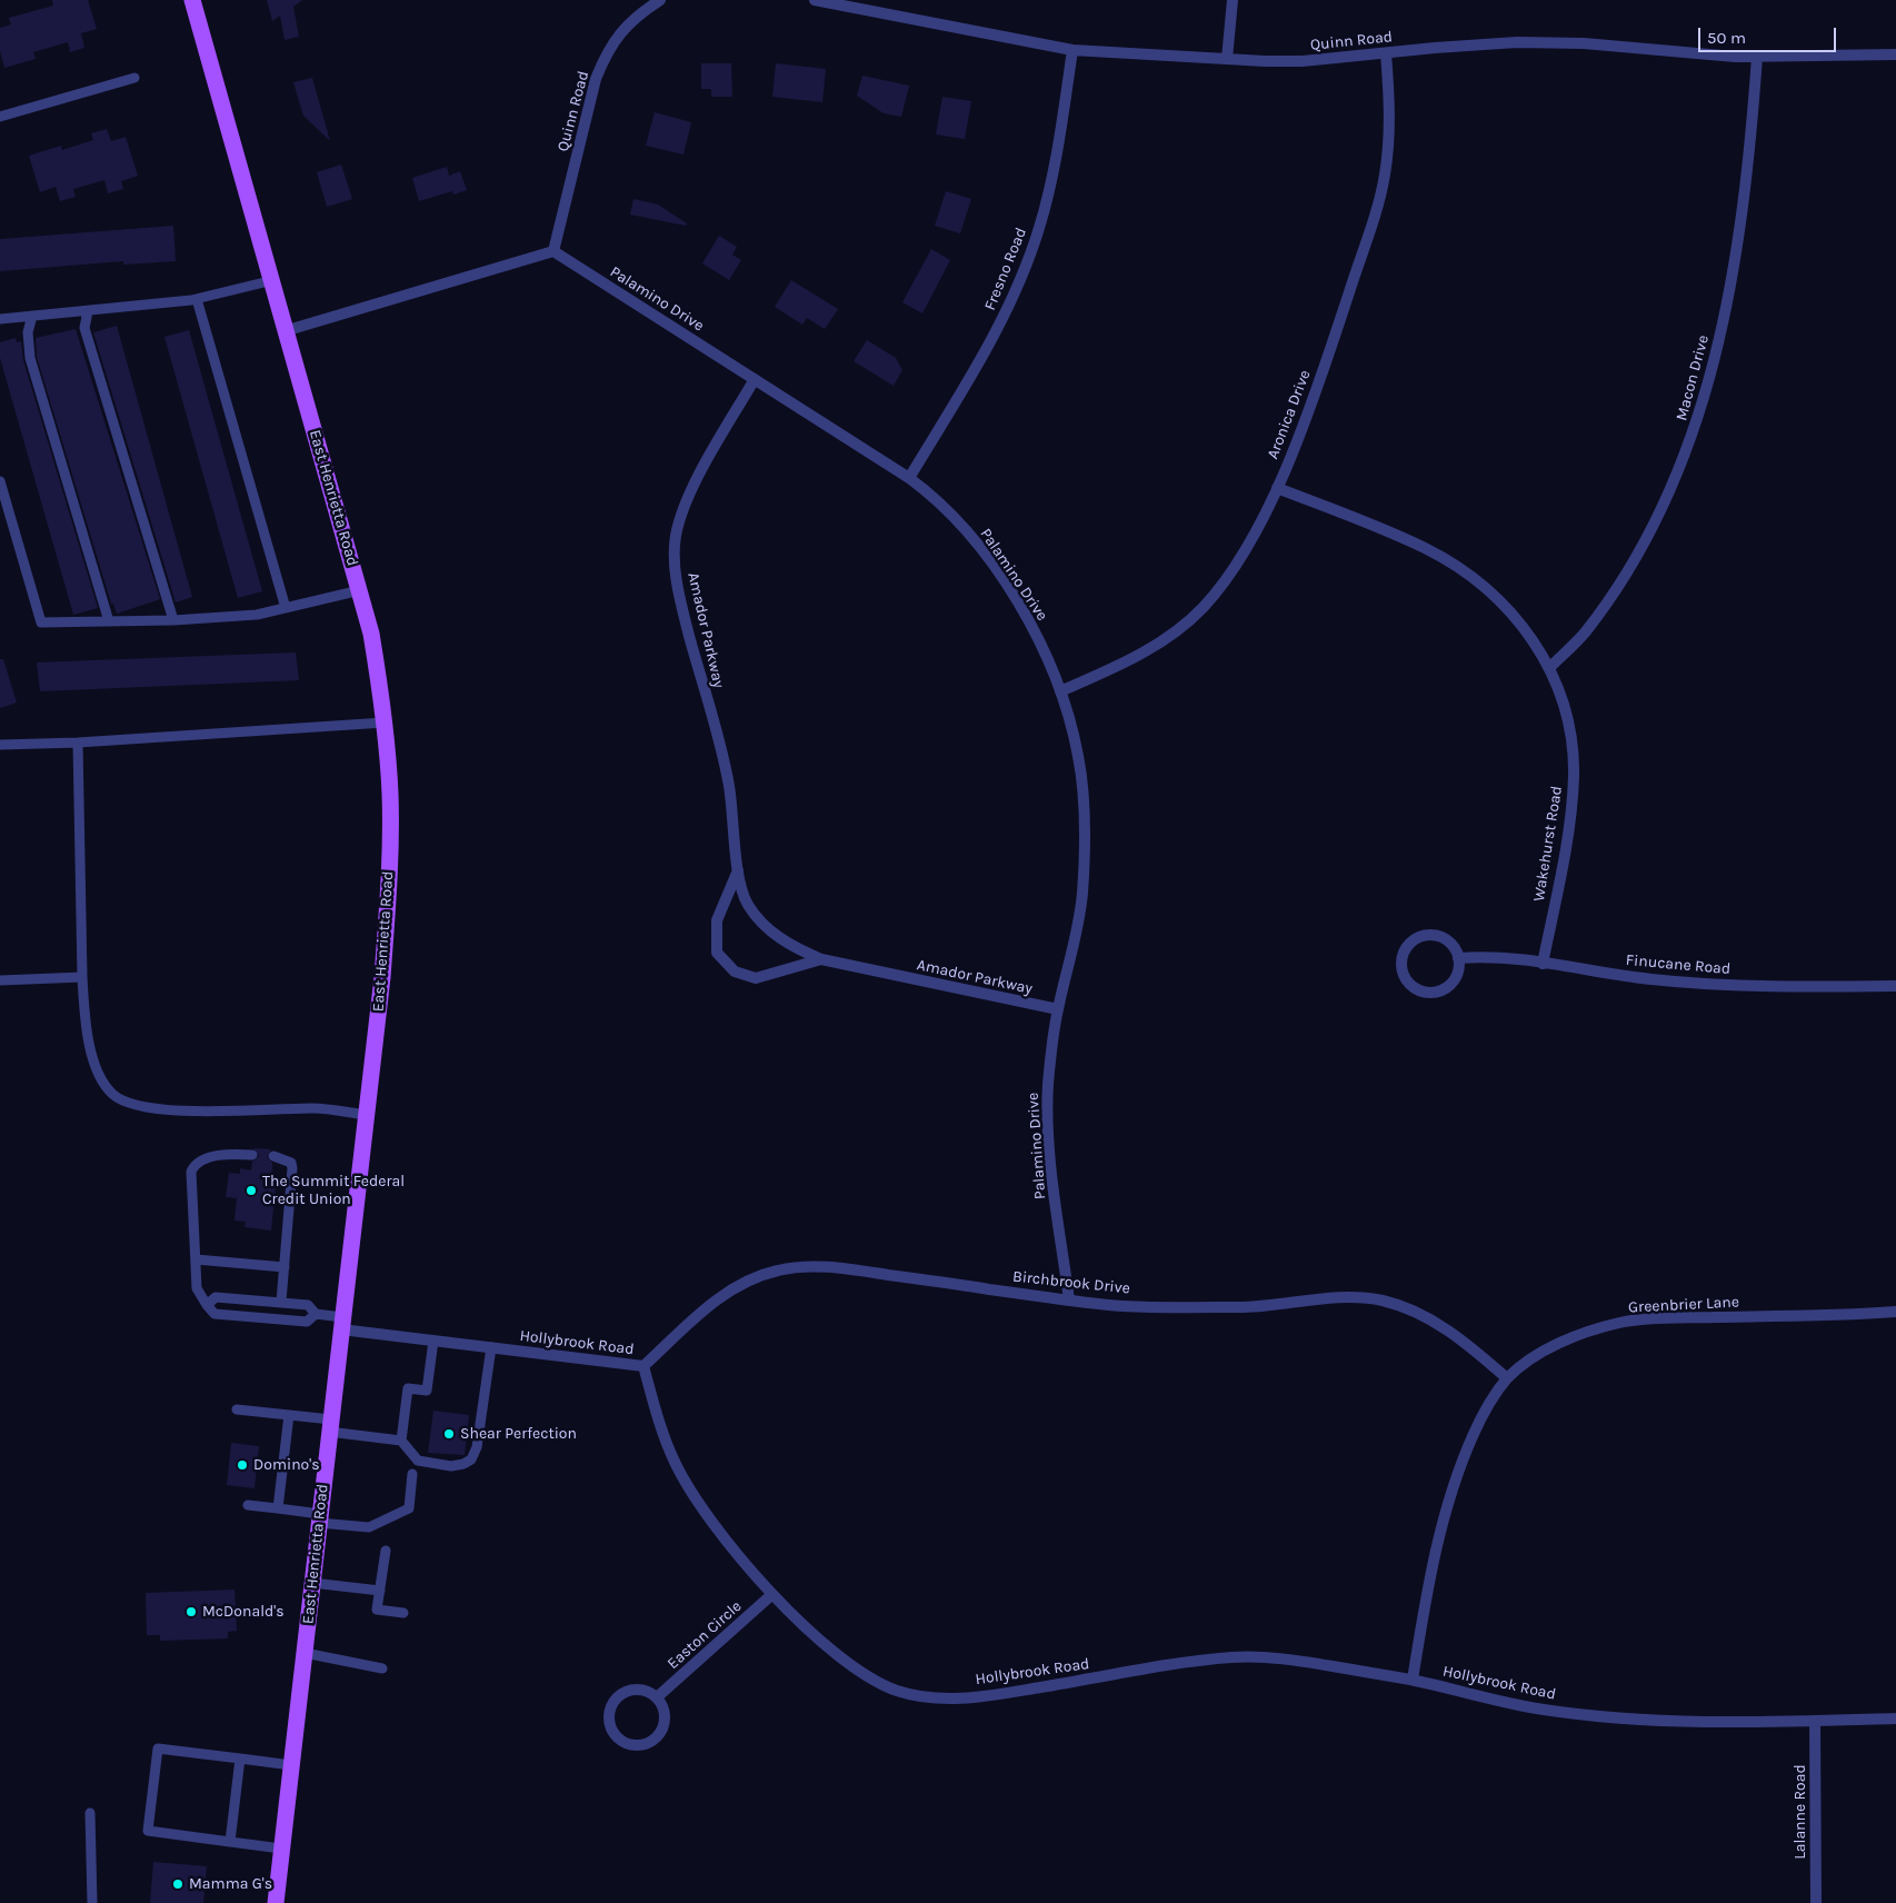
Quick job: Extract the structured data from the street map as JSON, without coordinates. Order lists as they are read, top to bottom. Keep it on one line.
{"streets":{"main road":["East Henrietta Road"],"street":["Quinn Road","Fresno Road","Palamino Drive","Macon Drive","Aronica Drive","Amador Parkway","Wakehurst Road","Finucane Road","Birchbrook Drive","Greenbrier Lane","Hollybrook Road","Easton Circle","Lalanne Road"]},"crossings":[["Quinn Road","Fresno Road"],["Quinn Road","Palamino Drive"],["Quinn Road","Macon Drive"],["Quinn Road","Aronica Drive"],["Fresno Road","Palamino Drive"],["Palamino Drive","Aronica Drive"],["Palamino Drive","Amador Parkway"],["Palamino Drive","Birchbrook Drive"],["Macon Drive","Wakehurst Road"],["Aronica Drive","Wakehurst Road"],["East Henrietta Road","Hollybrook Road"],["Wakehurst Road","Finucane Road"],["Birchbrook Drive","Greenbrier Lane"],["Birchbrook Drive","Hollybrook Road"],["Greenbrier Lane","Hollybrook Road"],["Hollybrook Road","Easton Circle"],["Hollybrook Road","Lalanne Road"]],"places":["The Summit Federal Credit Union","Shear Perfection","Domino's","McDonald's","Mamma G's"],"scale_bar":"50 m"}
